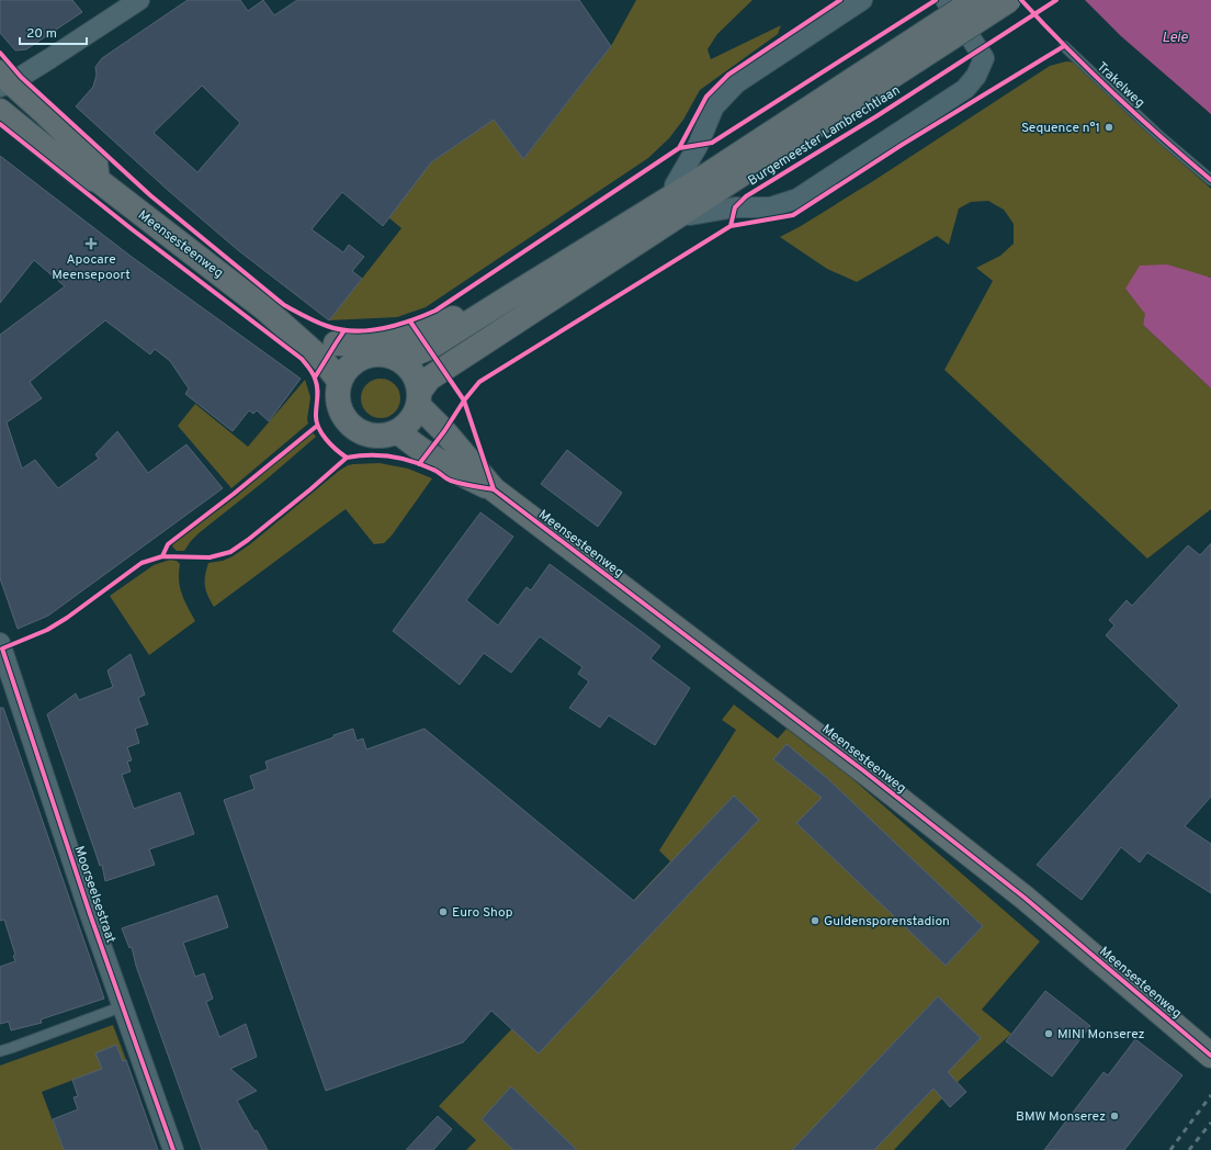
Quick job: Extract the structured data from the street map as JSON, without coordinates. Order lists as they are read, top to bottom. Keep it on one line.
{"streets":{"main road":["Burgemeester Lambrechtlaan","Meensesteenweg"],"street":["Moorseelsestraat"],"lane":["Trakelweg"]},"crossings":[["Burgemeester Lambrechtlaan","Meensesteenweg"]],"water":["Leie"],"places":{"other":["Sequence n°1","Euro Shop","Guldensporenstadion","MINI Monserez","BMW Monserez"],"health":["Apocare Meensepoort"]},"scale_bar":"20 m"}
